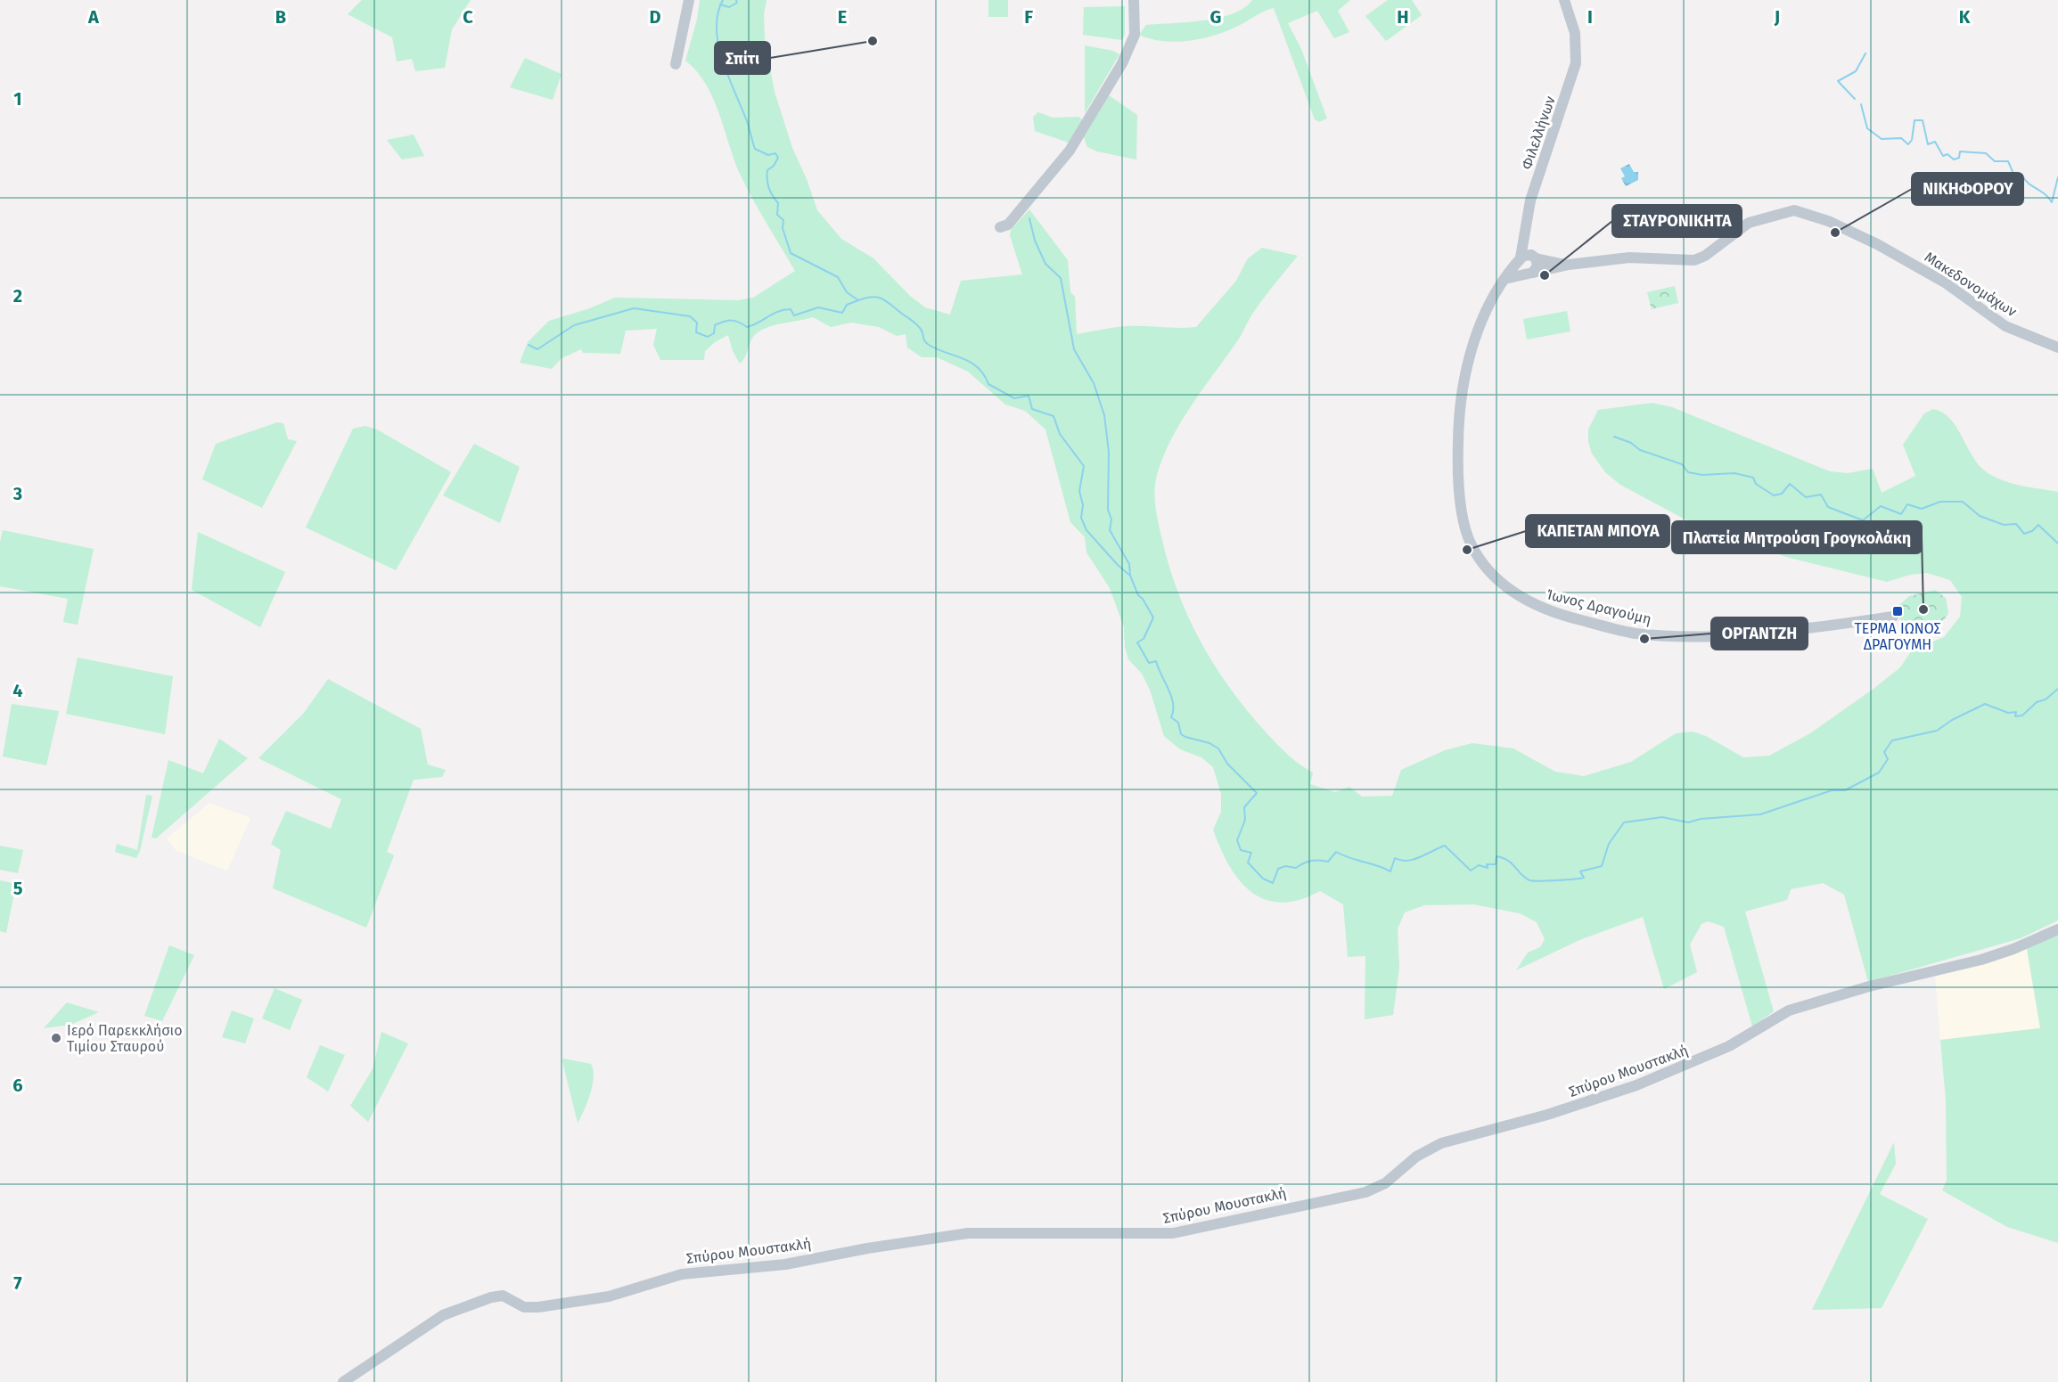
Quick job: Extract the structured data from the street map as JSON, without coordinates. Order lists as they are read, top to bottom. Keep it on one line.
{"streets":{"street":["Φιλελλήνων","Μακεδονομάχων","Ίωνος Δραγούμη","Σπύρου Μουστακλή"]},"crossings":[["Φιλελλήνων","Μακεδονομάχων"],["Φιλελλήνων","Ίωνος Δραγούμη"],["Μακεδονομάχων","Ίωνος Δραγούμη"]],"places":{"other":["Σπίτι","ΝΙΚΗΦΟΡΟΥ","ΣΤΑΥΡΟΝΙΚΗΤΑ","ΚΑΠΕΤΑΝ ΜΠΟΥΑ","Πλατεία Μητρούση Γρογκολάκη","ΟΡΓΑΝΤΖΗ","Ιερό Παρεκκλήσιο Τιμίου Σταυρού"],"transit":["ΤΕΡΜΑ ΙΩΝΟΣ ΔΡΑΓΟΥΜΗ"]},"grid":{"columns":["A","B","C","D","E","F","G","H","I","J","K"],"rows":["1","2","3","4","5","6","7"]}}
